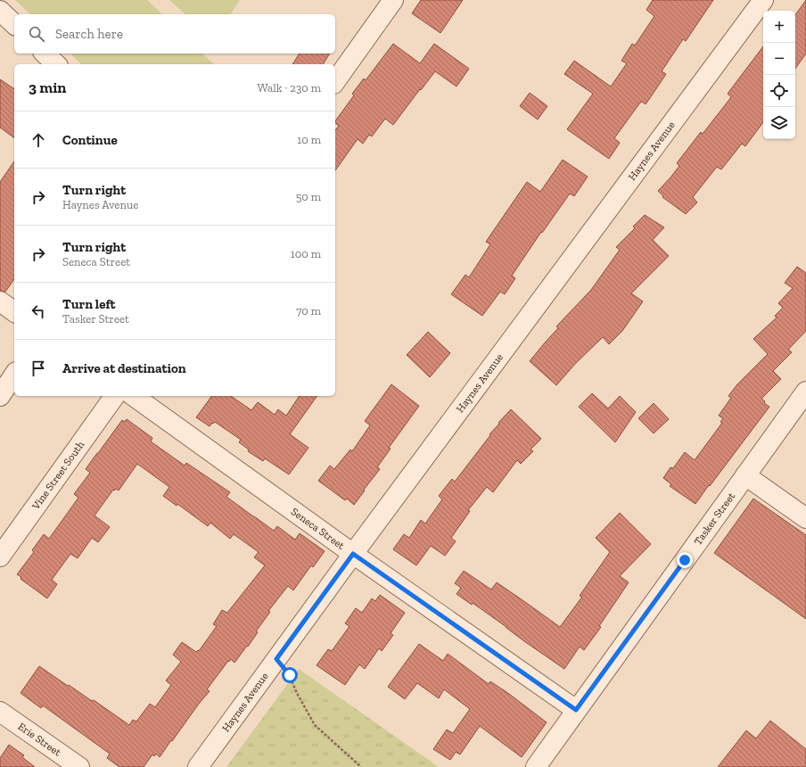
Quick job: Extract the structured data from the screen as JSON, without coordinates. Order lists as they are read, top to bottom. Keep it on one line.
{"streets":{"street":["Haynes Avenue","Vine Street South","Tasker Street","Seneca Street","Erie Street"]},"crossings":[["Haynes Avenue","Seneca Street"],["Tasker Street","Seneca Street"]],"page":{"map_buttons":["+","−"],"search":"Search here","heading":["3 min","Walk · 230 m"],"list":[["Continue","10 m"],["Turn right","Haynes Avenue","50 m"],["Turn right","Seneca Street","100 m"],["Turn left","Tasker Street","70 m"],"Arrive at destination"]}}
